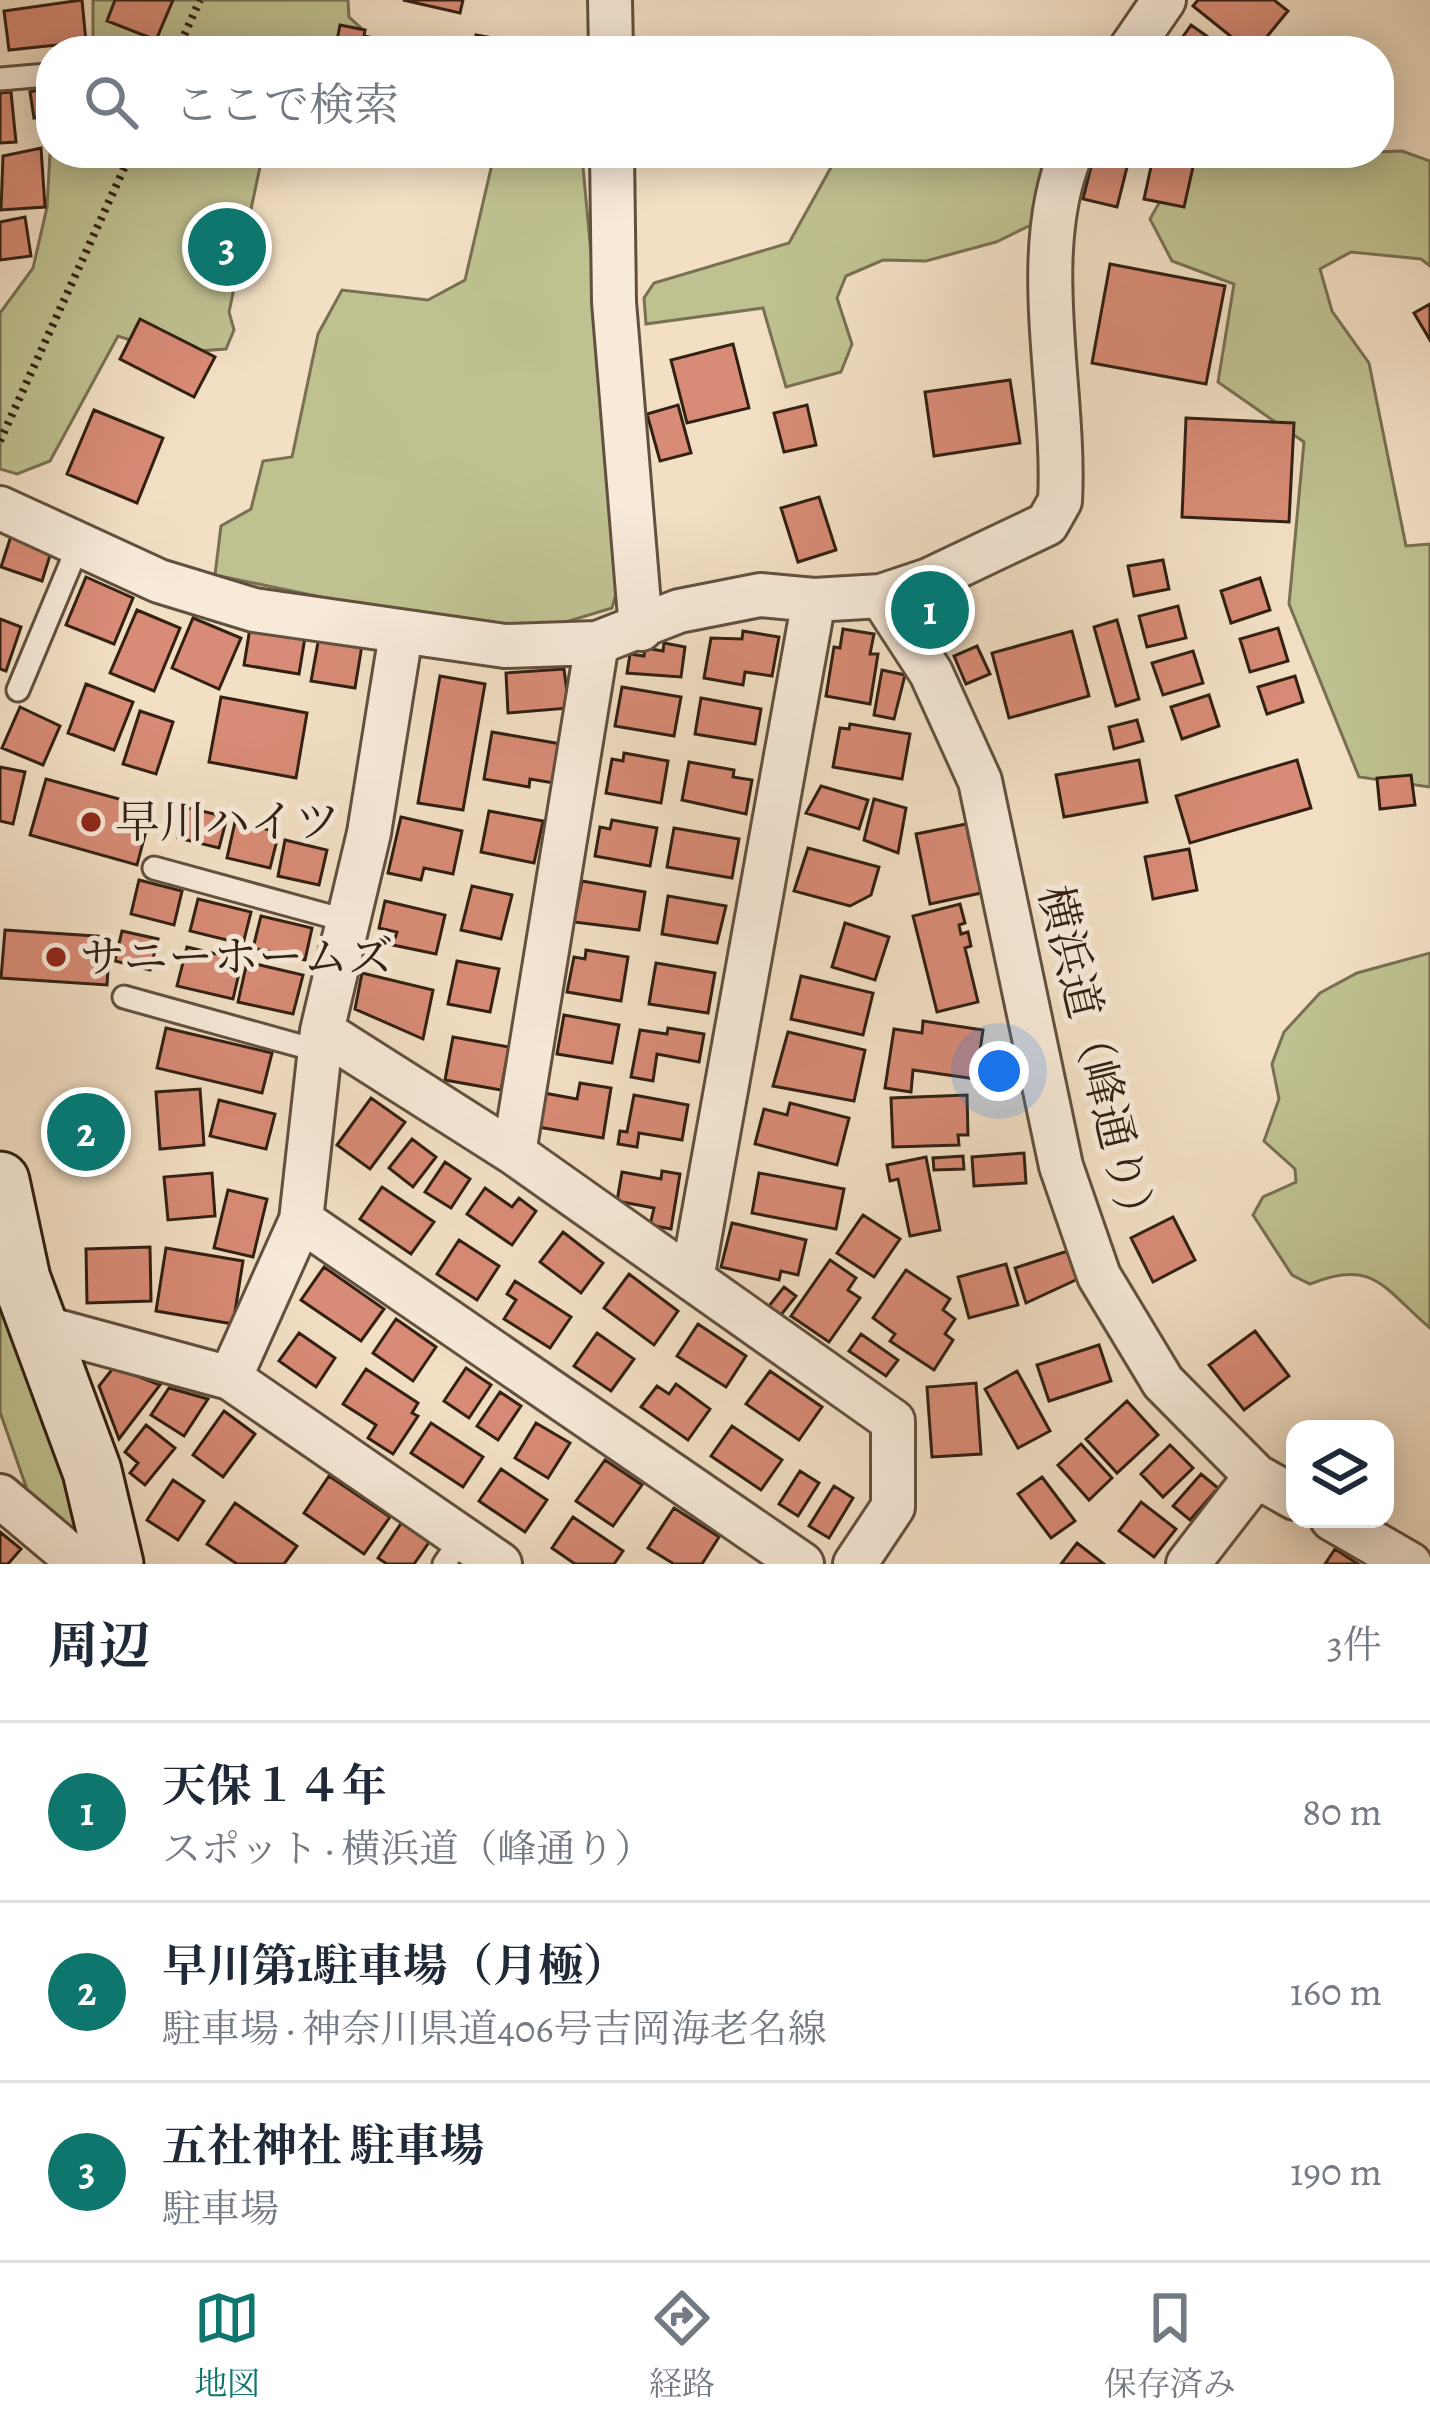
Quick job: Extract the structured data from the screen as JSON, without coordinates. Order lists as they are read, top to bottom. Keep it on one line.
{"streets":{"street":["横浜道（峰通り）"]},"places":["早川ハイツ","サニーホームズ"],"page":{"search":"ここで検索","pins":["3","1","2"],"heading":["周辺","3件"],"list":[{"mark":"1","name":"天保１４年","note":"スポット · 横浜道（峰通り）","value":"80 m"},{"mark":"2","name":"早川第1駐車場（月極）","note":"駐車場 · 神奈川県道406号吉岡海老名線","value":"160 m"},{"mark":"3","name":"五社神社 駐車場","note":"駐車場","value":"190 m"}],"nav":["地図","経路","保存済み"]}}
